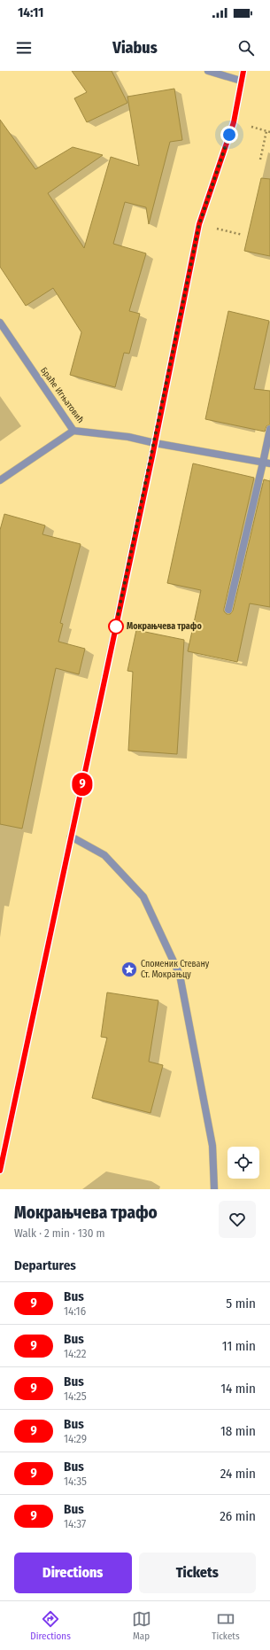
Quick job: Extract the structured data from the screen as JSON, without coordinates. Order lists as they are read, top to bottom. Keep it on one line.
{"streets":{"street":["Браће Игњатовић"]},"places":{"other":["Мокрањчева трафо"],"place":["Споменик Стевану Ст. Мокрањцу"]},"lines":["bus line 9"],"page":{"status":"14:11","header":"Viabus","on_map":"9","heading":[["Мокрањчева трафо","Walk · 2 min · 130 m"],"Departures"],"list":[{"mark":"9","name":"Bus","note":"14:16","value":"5 min"},{"mark":"9","name":"Bus","note":"14:22","value":"11 min"},{"mark":"9","name":"Bus","note":"14:25","value":"14 min"},{"mark":"9","name":"Bus","note":"14:29","value":"18 min"},{"mark":"9","name":"Bus","note":"14:35","value":"24 min"},{"mark":"9","name":"Bus","note":"14:37","value":"26 min"}],"buttons":["Directions","Tickets"],"tabs":["Directions","Map","Tickets"]}}
